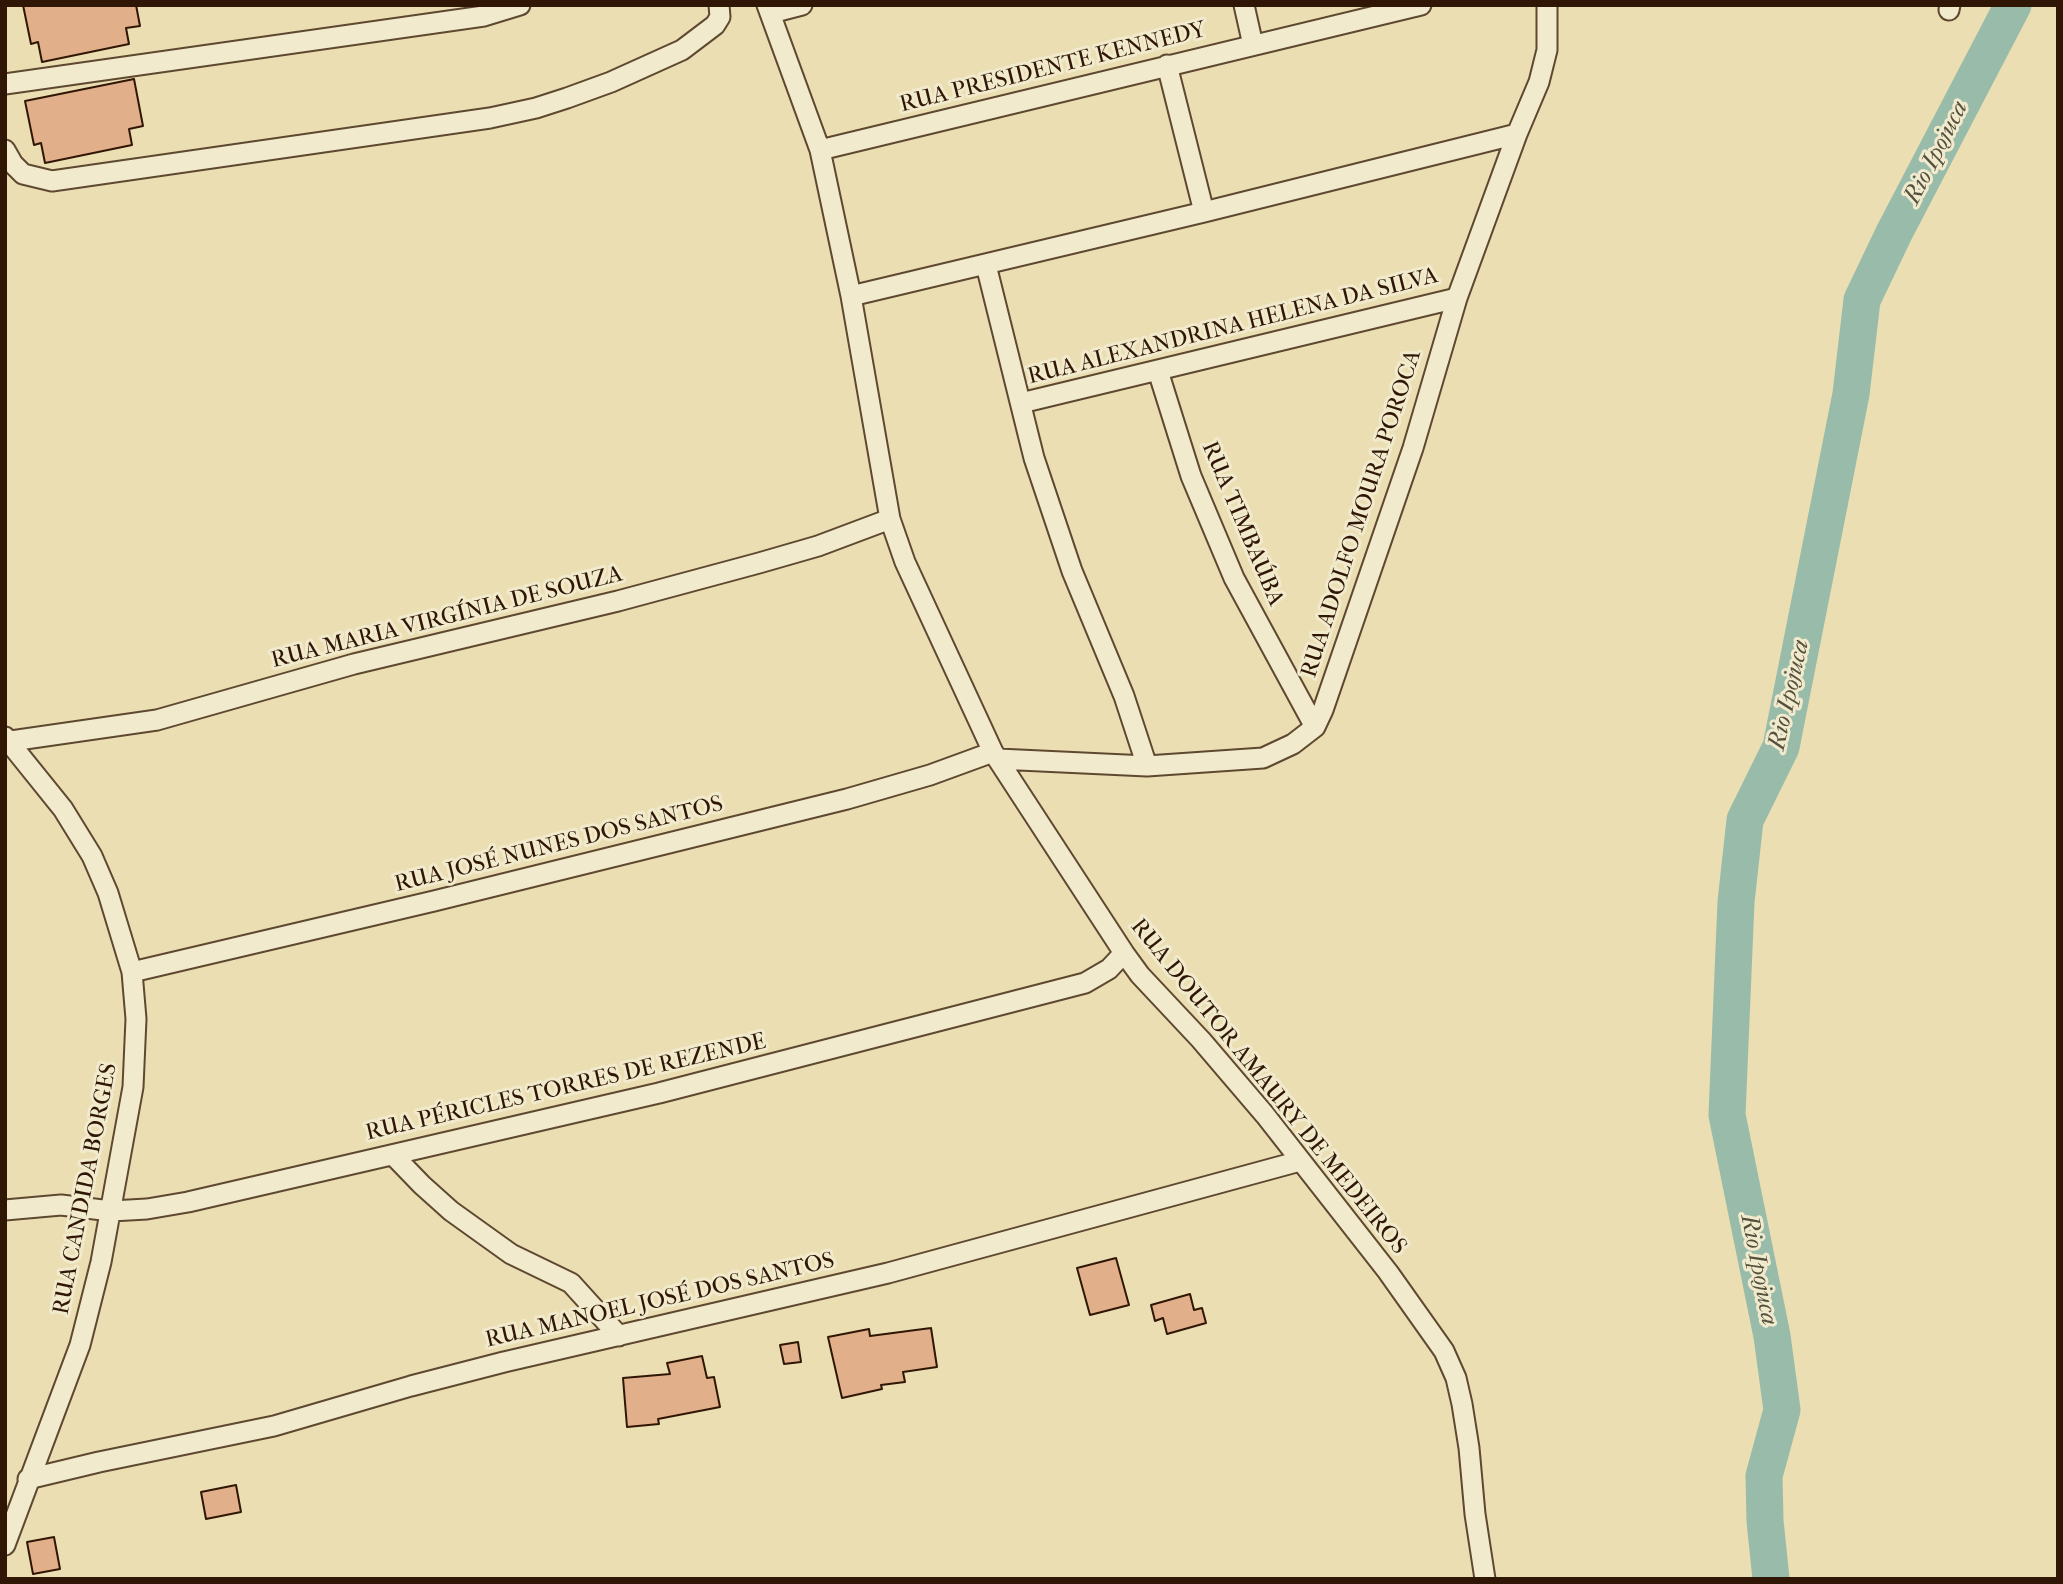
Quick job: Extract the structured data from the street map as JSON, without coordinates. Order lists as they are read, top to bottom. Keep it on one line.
{"streets":{"street":["RUA PRESIDENTE KENNEDY","RUA ALEXANDRINA HELENA DA SILVA","RUA ADOLFO MOURA POROCA","RUA TIMBAÚBA","RUA MARIA VIRGÍNIA DE SOUZA","RUA JOSÉ NUNES DOS SANTOS","RUA DOUTOR AMAURY DE MEDEIROS","RUA PÉRICLES TORRES DE REZENDE","RUA CANDIDA BORGES","RUA MANOEL JOSÉ DOS SANTOS"]},"crossings":[["RUA PRESIDENTE KENNEDY","RUA DOUTOR AMAURY DE MEDEIROS"],["RUA ALEXANDRINA HELENA DA SILVA","RUA ADOLFO MOURA POROCA"],["RUA ALEXANDRINA HELENA DA SILVA","RUA TIMBAÚBA"],["RUA ADOLFO MOURA POROCA","RUA TIMBAÚBA"],["RUA MARIA VIRGÍNIA DE SOUZA","RUA DOUTOR AMAURY DE MEDEIROS"],["RUA MARIA VIRGÍNIA DE SOUZA","RUA CANDIDA BORGES"],["RUA JOSÉ NUNES DOS SANTOS","RUA DOUTOR AMAURY DE MEDEIROS"],["RUA JOSÉ NUNES DOS SANTOS","RUA CANDIDA BORGES"],["RUA DOUTOR AMAURY DE MEDEIROS","RUA PÉRICLES TORRES DE REZENDE"],["RUA DOUTOR AMAURY DE MEDEIROS","RUA MANOEL JOSÉ DOS SANTOS"],["RUA PÉRICLES TORRES DE REZENDE","RUA CANDIDA BORGES"],["RUA CANDIDA BORGES","RUA MANOEL JOSÉ DOS SANTOS"]],"water":["Rio Ipojuca"]}
